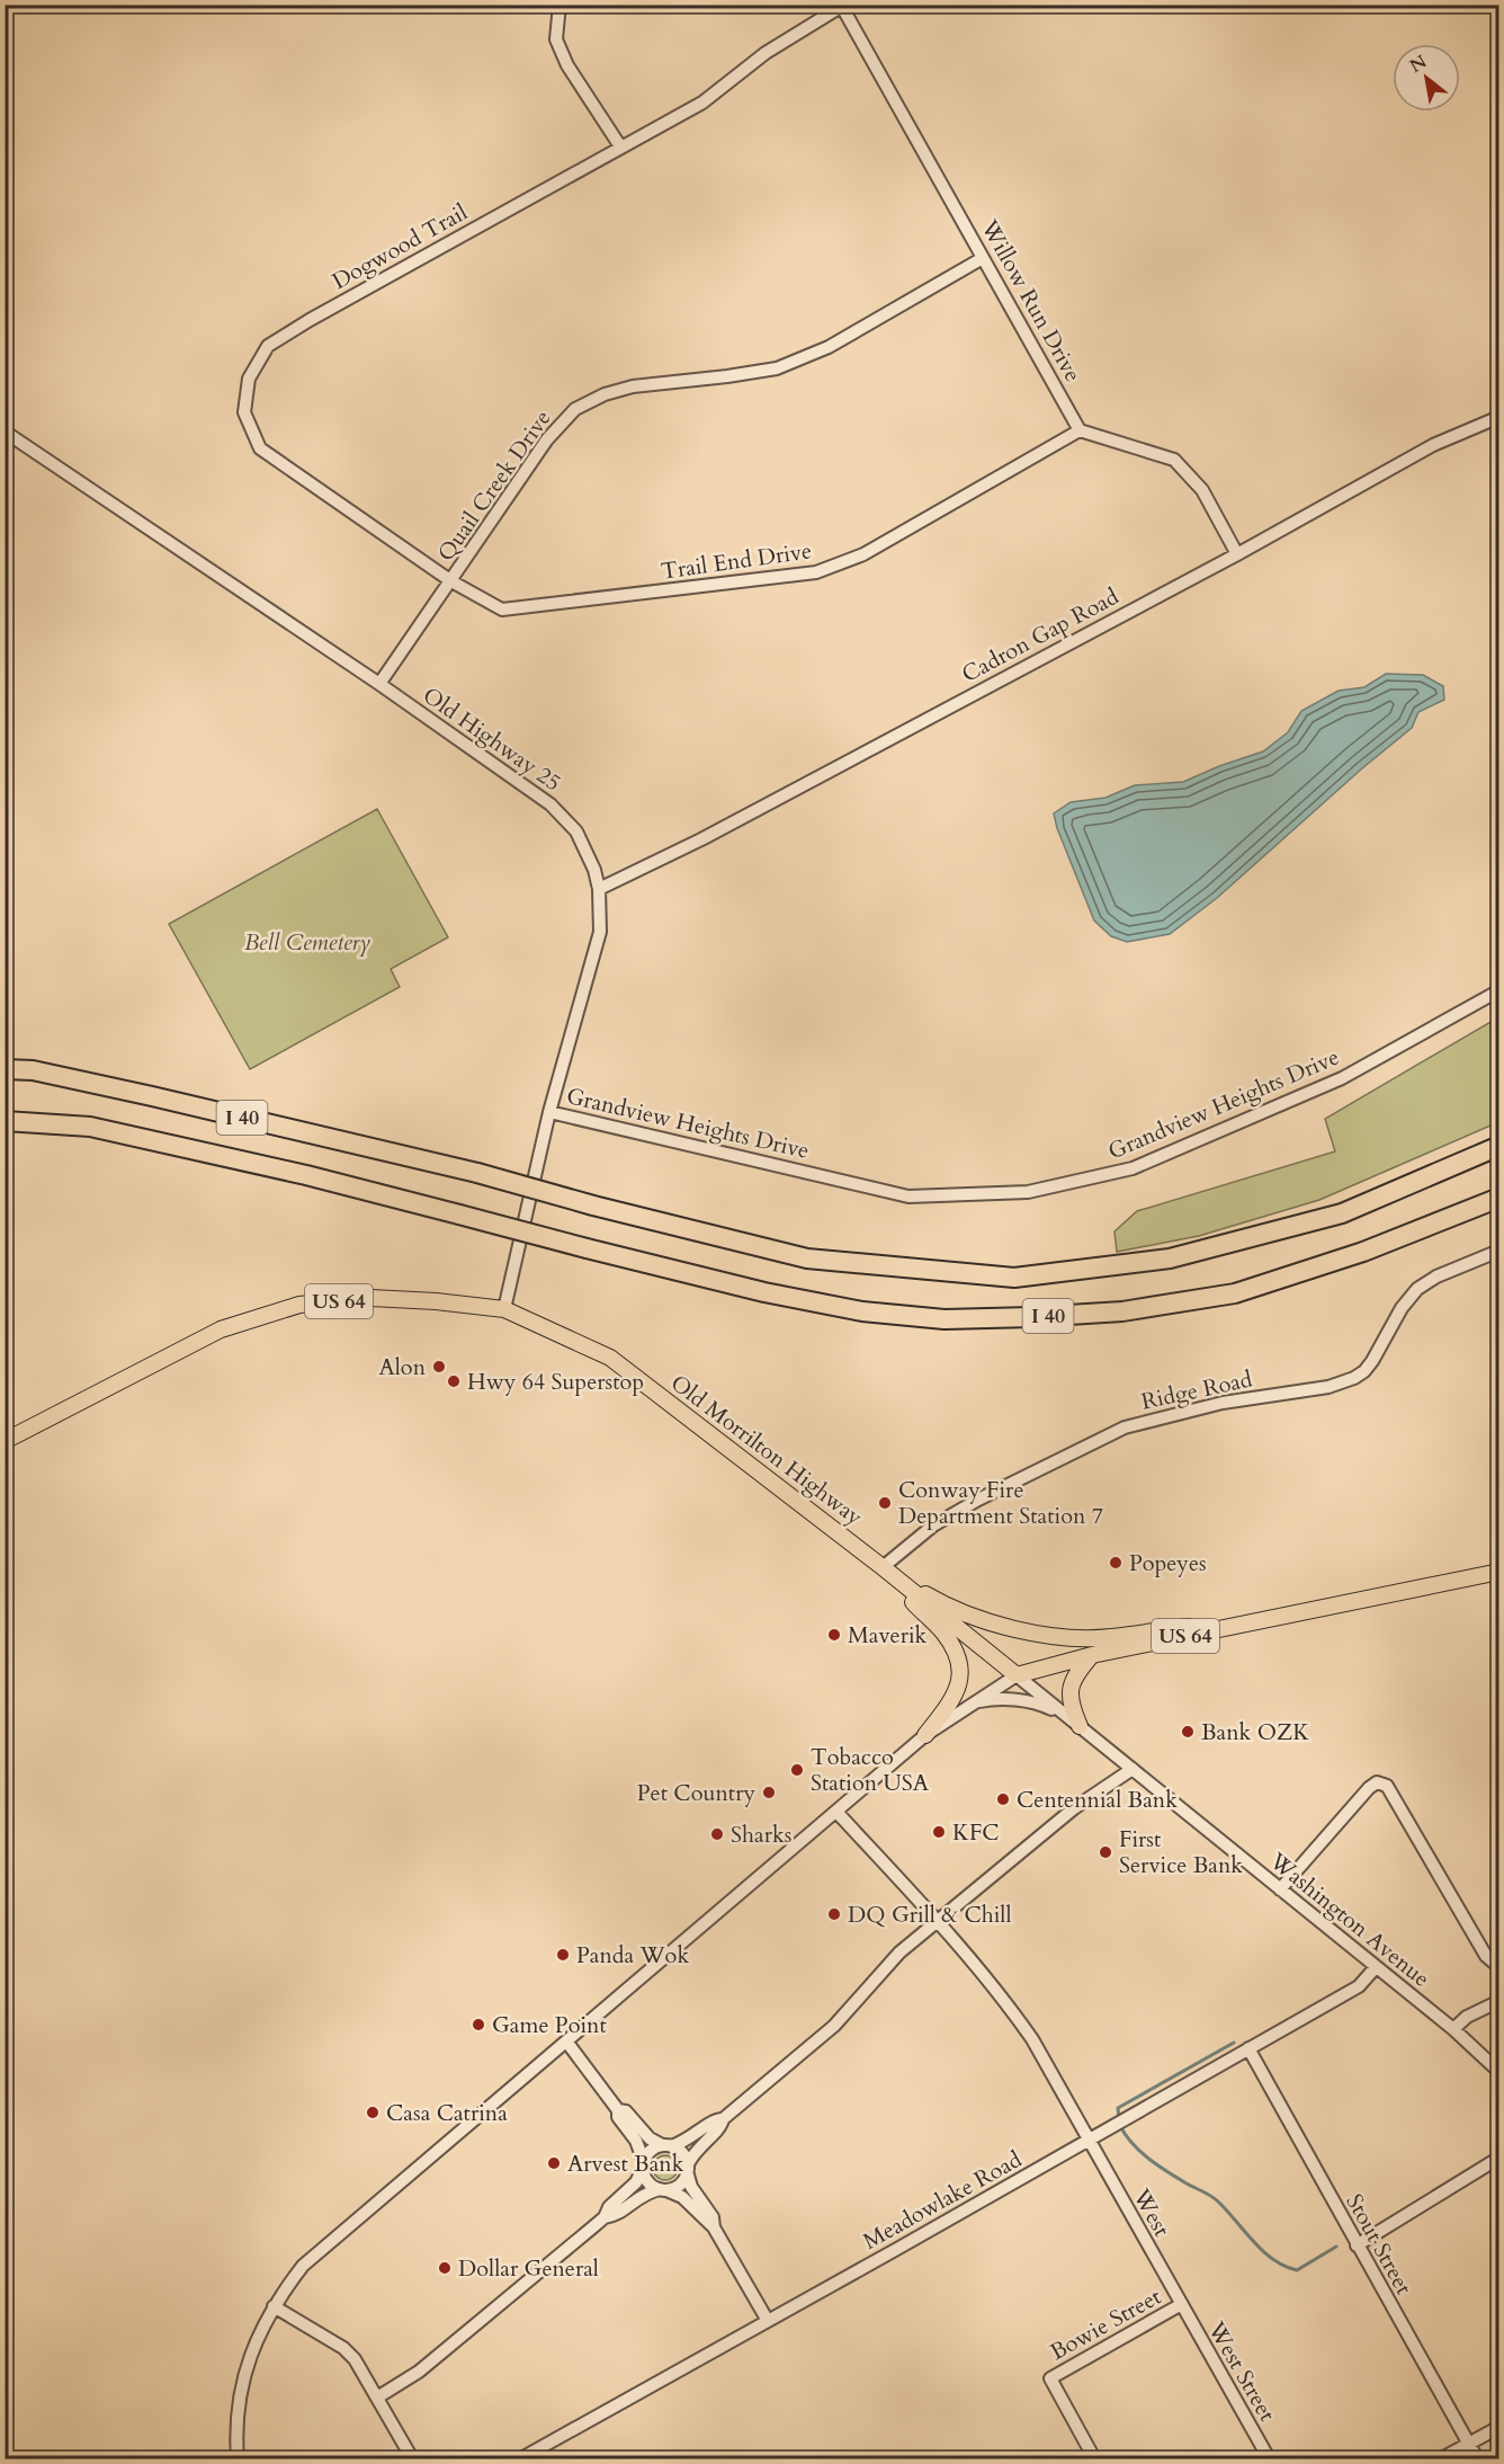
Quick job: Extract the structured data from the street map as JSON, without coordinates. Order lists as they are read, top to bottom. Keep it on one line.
{"streets":{"highway":["I 40"],"main road":["US 64","Old Morrilton Highway"],"street":["Dogwood Trail","Willow Run Drive","Quail Creek Drive","Trail End Drive","Cadron Gap Road","Old Highway 25","Grandview Heights Drive","Ridge Road","Washington Avenue","Meadowlake Road","West","Stout Street","Bowie Street","West Street"]},"crossings":[["Dogwood Trail","Willow Run Drive"],["Dogwood Trail","Quail Creek Drive"],["Dogwood Trail","Trail End Drive"],["Willow Run Drive","Quail Creek Drive"],["Willow Run Drive","Trail End Drive"],["Quail Creek Drive","Trail End Drive"],["Quail Creek Drive","Old Highway 25"],["Cadron Gap Road","Old Highway 25"],["Old Highway 25","Grandview Heights Drive"],["Old Highway 25","Old Morrilton Highway"],["US 64","Old Morrilton Highway"],["US 64","Washington Avenue"],["Ridge Road","Old Morrilton Highway"],["Old Morrilton Highway","Washington Avenue"],["Washington Avenue","Meadowlake Road"],["Meadowlake Road","West"],["Meadowlake Road","Stout Street"],["West","Bowie Street"],["West","West Street"],["Bowie Street","West Street"]],"parks":["Bell Cemetery"],"places":["Alon","Hwy 64 Superstop","Conway Fire Department Station 7","Popeyes","Maverik","Bank OZK","Tobacco Station USA","Pet Country","Centennial Bank","KFC","Sharks","First Service Bank","DQ Grill & Chill","Panda Wok","Game Point","Casa Catrina","Arvest Bank","Dollar General"],"north":"top left"}
